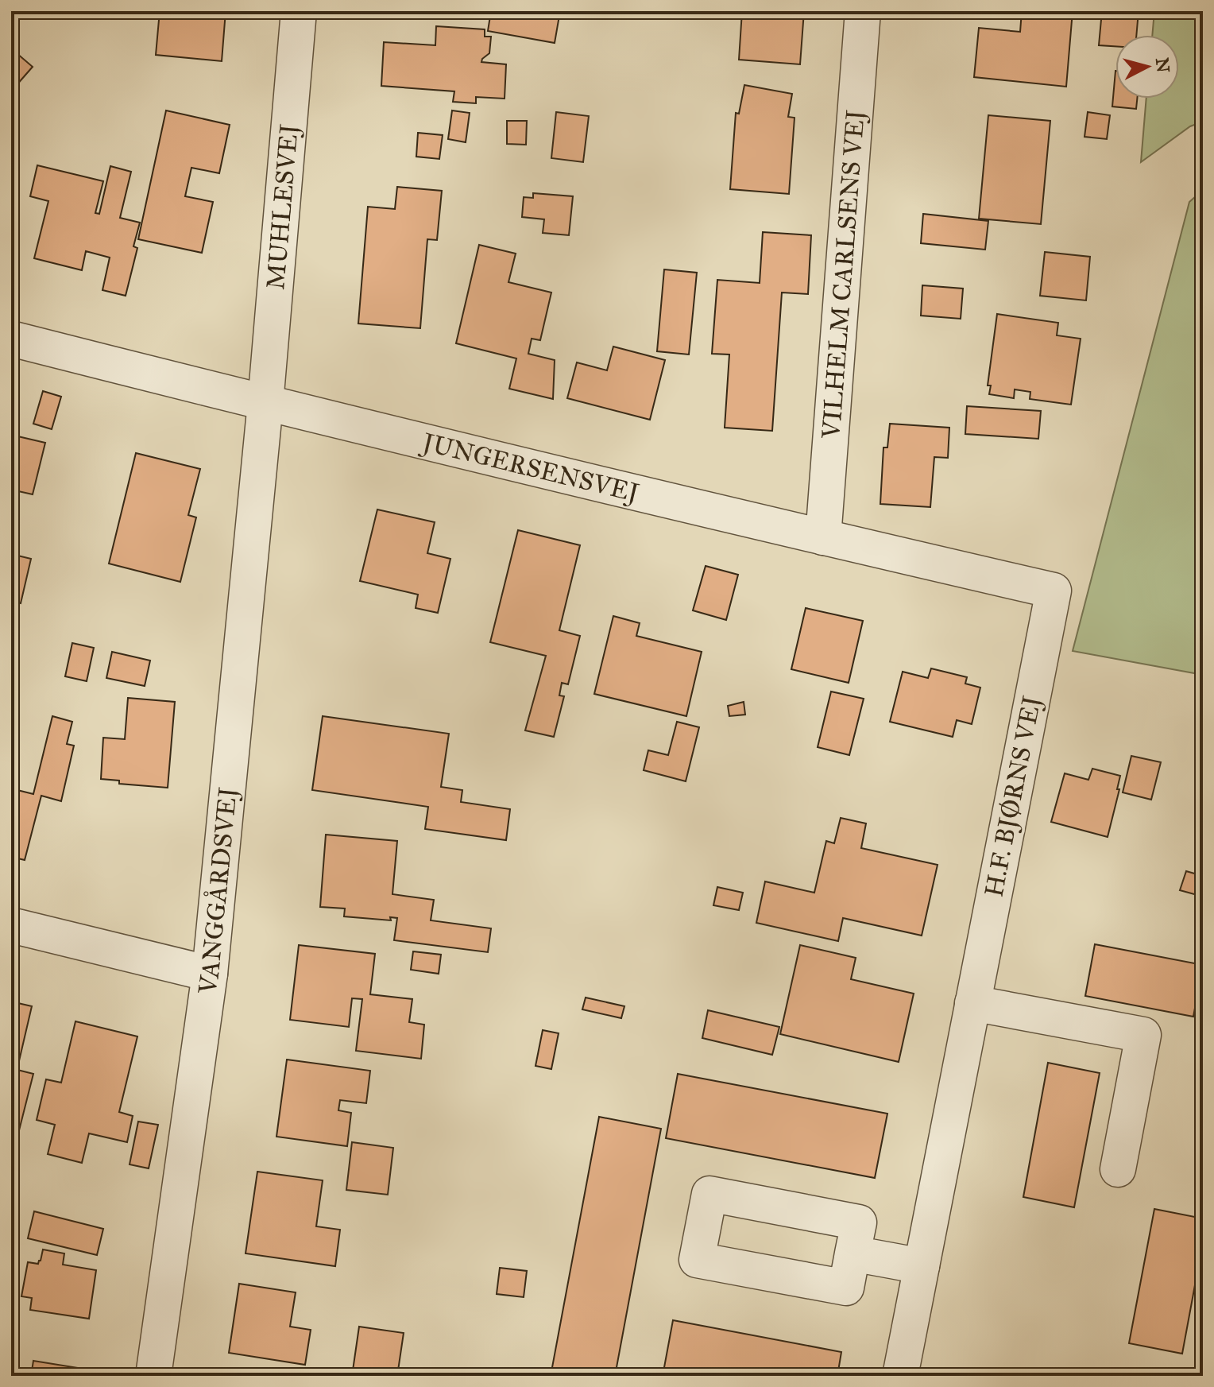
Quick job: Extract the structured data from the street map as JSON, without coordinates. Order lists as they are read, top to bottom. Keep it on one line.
{"streets":{"street":["MUHLESVEJ","VILHELM CARLSENS VEJ","JUNGERSENSVEJ","H.F. BJØRNS VEJ","VANGGÅRDSVEJ"]},"crossings":[["MUHLESVEJ","JUNGERSENSVEJ"],["MUHLESVEJ","VANGGÅRDSVEJ"],["VILHELM CARLSENS VEJ","JUNGERSENSVEJ"],["JUNGERSENSVEJ","H.F. BJØRNS VEJ"],["JUNGERSENSVEJ","VANGGÅRDSVEJ"]],"north":"right"}
